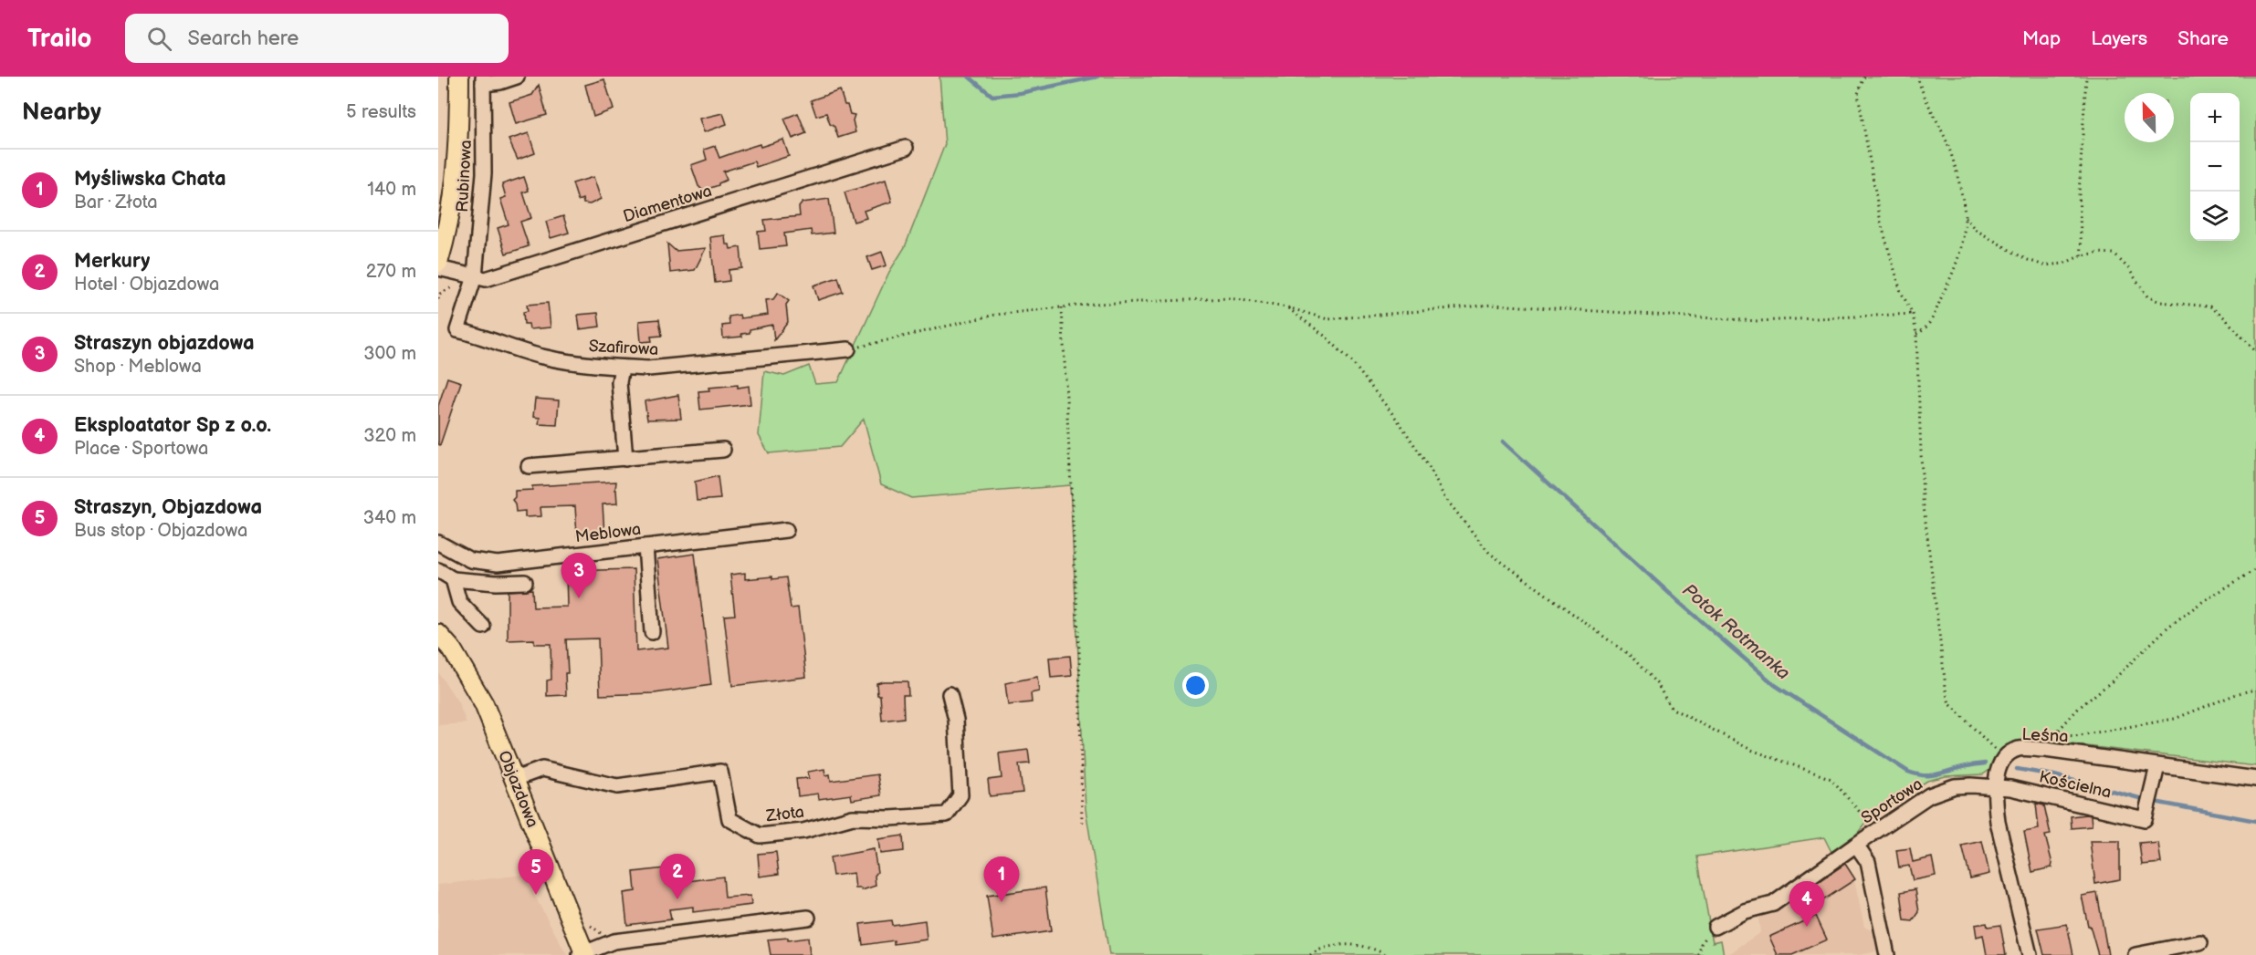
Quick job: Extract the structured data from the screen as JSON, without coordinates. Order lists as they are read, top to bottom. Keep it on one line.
{"streets":{"main road":["Objazdowa"],"street":["Rubinowa","Diamentowa","Szafirowa","Meblowa","Leśna","Kościelna","Sportowa","Złota"]},"crossings":[["Rubinowa","Diamentowa"],["Rubinowa","Szafirowa"],["Diamentowa","Szafirowa"],["Leśna","Kościelna"],["Leśna","Sportowa"],["Kościelna","Sportowa"],["Objazdowa","Złota"]],"water":["Potok Rotmanka"],"north":"top","page":{"header":"Trailo","search":"Search here","nav":["Map","Layers","Share"],"heading":["Nearby","5 results"],"map_buttons":["+","−"],"list":[{"mark":"1","name":"Myśliwska Chata","note":"Bar · Złota","value":"140 m"},{"mark":"2","name":"Merkury","note":"Hotel · Objazdowa","value":"270 m"},{"mark":"3","name":"Straszyn objazdowa","note":"Shop · Meblowa","value":"300 m"},{"mark":"4","name":"Eksploatator Sp z o.o.","note":"Place · Sportowa","value":"320 m"},{"mark":"5","name":"Straszyn, Objazdowa","note":"Bus stop · Objazdowa","value":"340 m"}],"pins":["3","5","2","1","4"]}}
